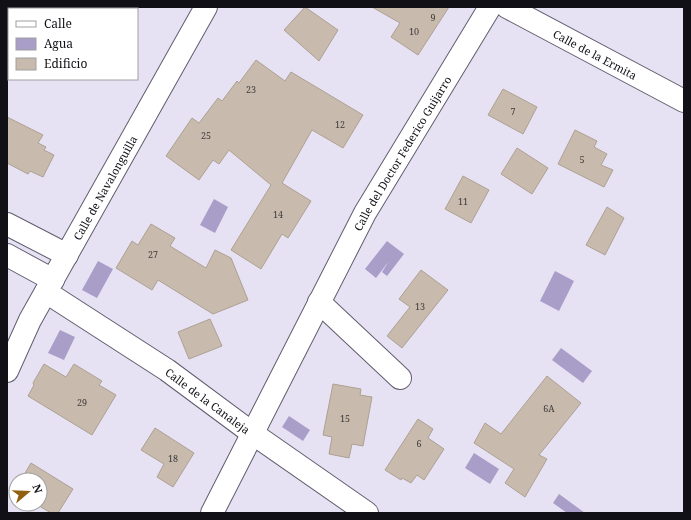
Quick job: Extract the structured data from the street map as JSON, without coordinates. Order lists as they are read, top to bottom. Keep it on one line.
{"streets":{"street":["Calle de la Ermita","Calle del Doctor Federico Guijarro","Calle de Navalonguilla","Calle de la Canaleja"]},"crossings":[["Calle del Doctor Federico Guijarro","Calle de la Canaleja"],["Calle de Navalonguilla","Calle de la Canaleja"]],"house_numbers":["9","10","23","7","12","25","5","11","14","27","13","29","6A","15","6","18"],"legend":["Calle","Agua","Edificio"],"north":"right"}
